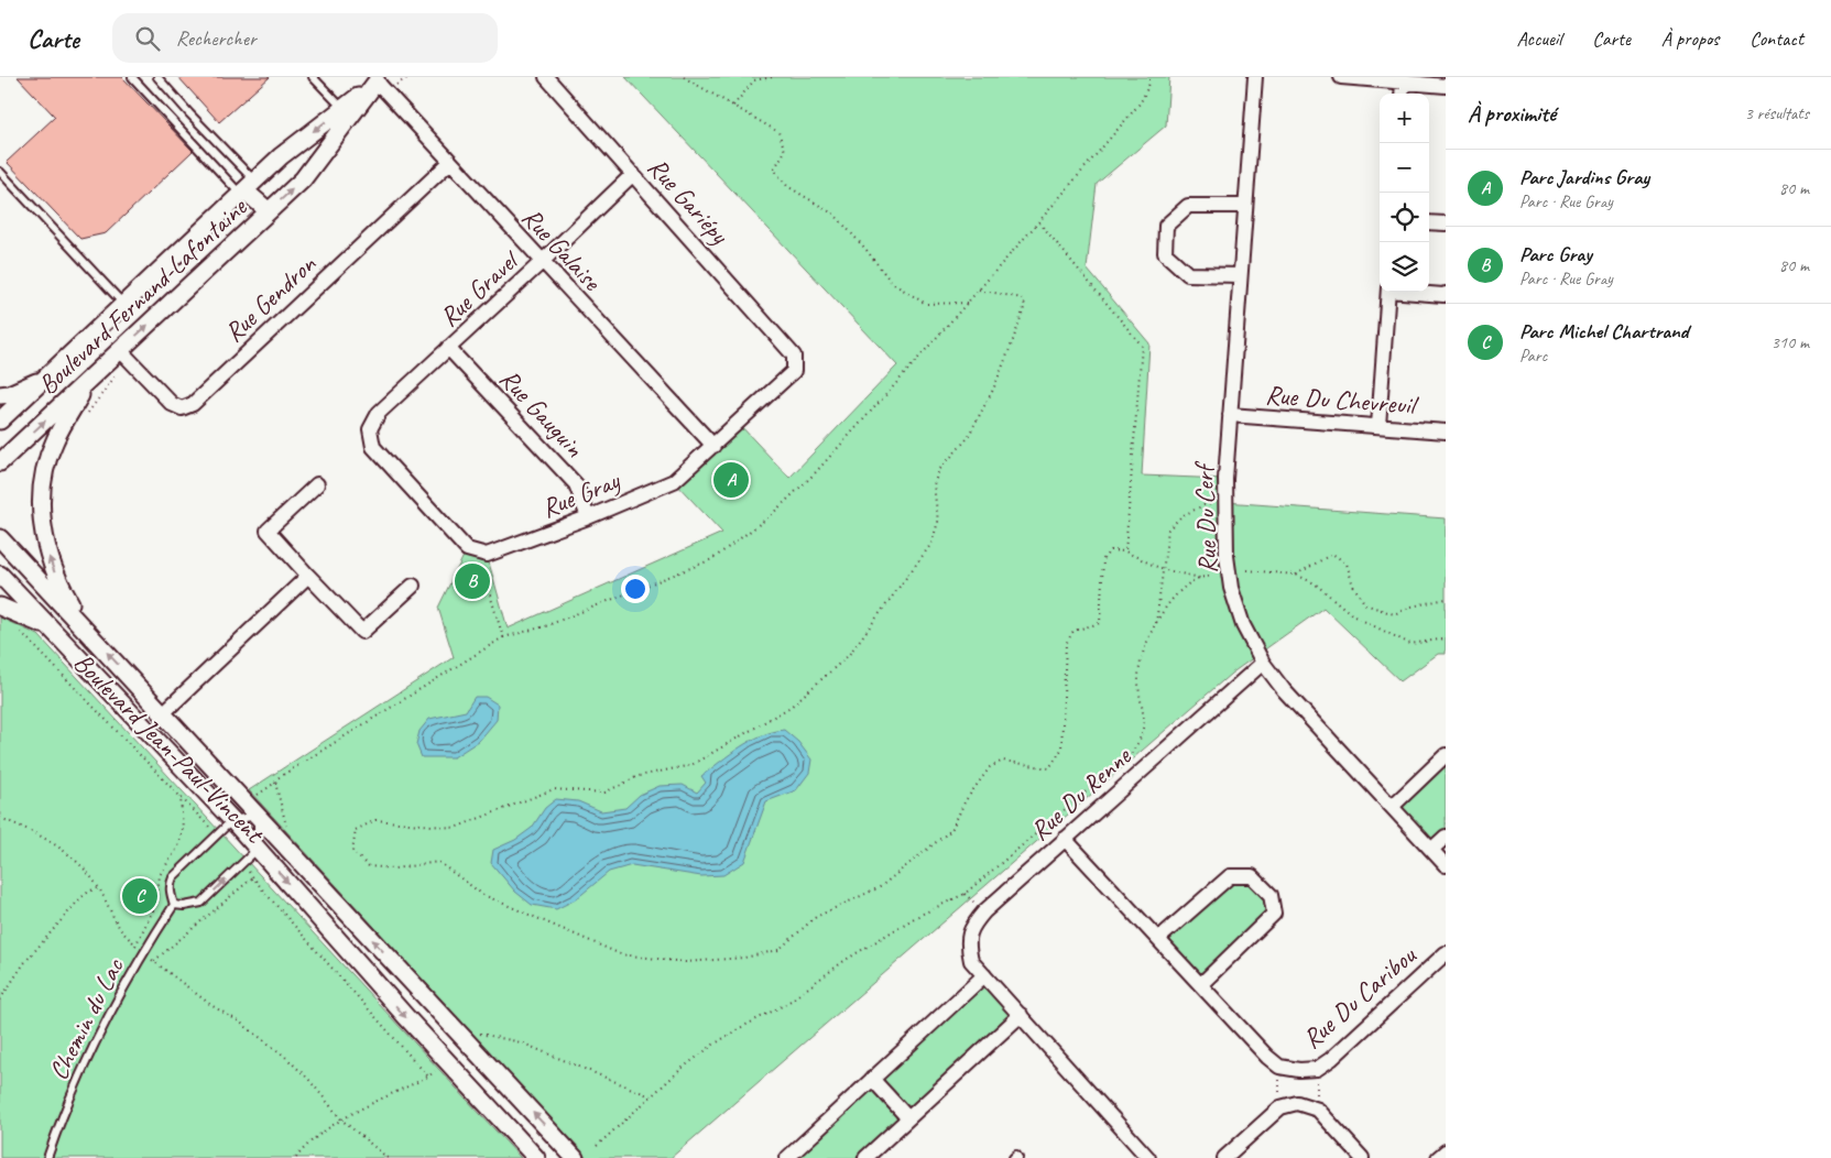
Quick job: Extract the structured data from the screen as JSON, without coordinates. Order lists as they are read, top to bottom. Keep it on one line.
{"streets":{"street":["Rue Gariépy","Rue Galaise","Rue Gravel","Boulevard Fernand-Lafontaine","Rue Gendron","Rue Du Chevreuil","Rue Gauguin","Rue Gray","Rue Du Cerf","Boulevard Jean-Paul-Vincent","Rue Du Renne","Rue Du Caribou"],"lane":["Chemin du Lac"]},"crossings":[["Rue Gariépy","Rue Gravel"],["Rue Gariépy","Rue Gray"],["Rue Galaise","Rue Gravel"],["Rue Galaise","Boulevard Fernand-Lafontaine"],["Rue Galaise","Rue Gendron"],["Rue Galaise","Rue Gray"],["Rue Gravel","Rue Gauguin"],["Rue Gravel","Rue Gray"],["Boulevard Fernand-Lafontaine","Rue Gendron"],["Rue Du Chevreuil","Rue Du Cerf"],["Rue Gauguin","Rue Gray"],["Rue Du Cerf","Rue Du Renne"]],"page":{"header":"Carte","search":"Rechercher","nav":["Accueil","Carte","À propos","Contact"],"heading":["À proximité","3 résultats"],"map_buttons":["+","−"],"list":[{"mark":"A","name":"Parc Jardins Gray","note":"Parc · Rue Gray","value":"80 m"},{"mark":"B","name":"Parc Gray","note":"Parc · Rue Gray","value":"80 m"},{"mark":"C","name":"Parc Michel Chartrand","note":"Parc","value":"310 m"}],"pins":["A","B","C"]}}
